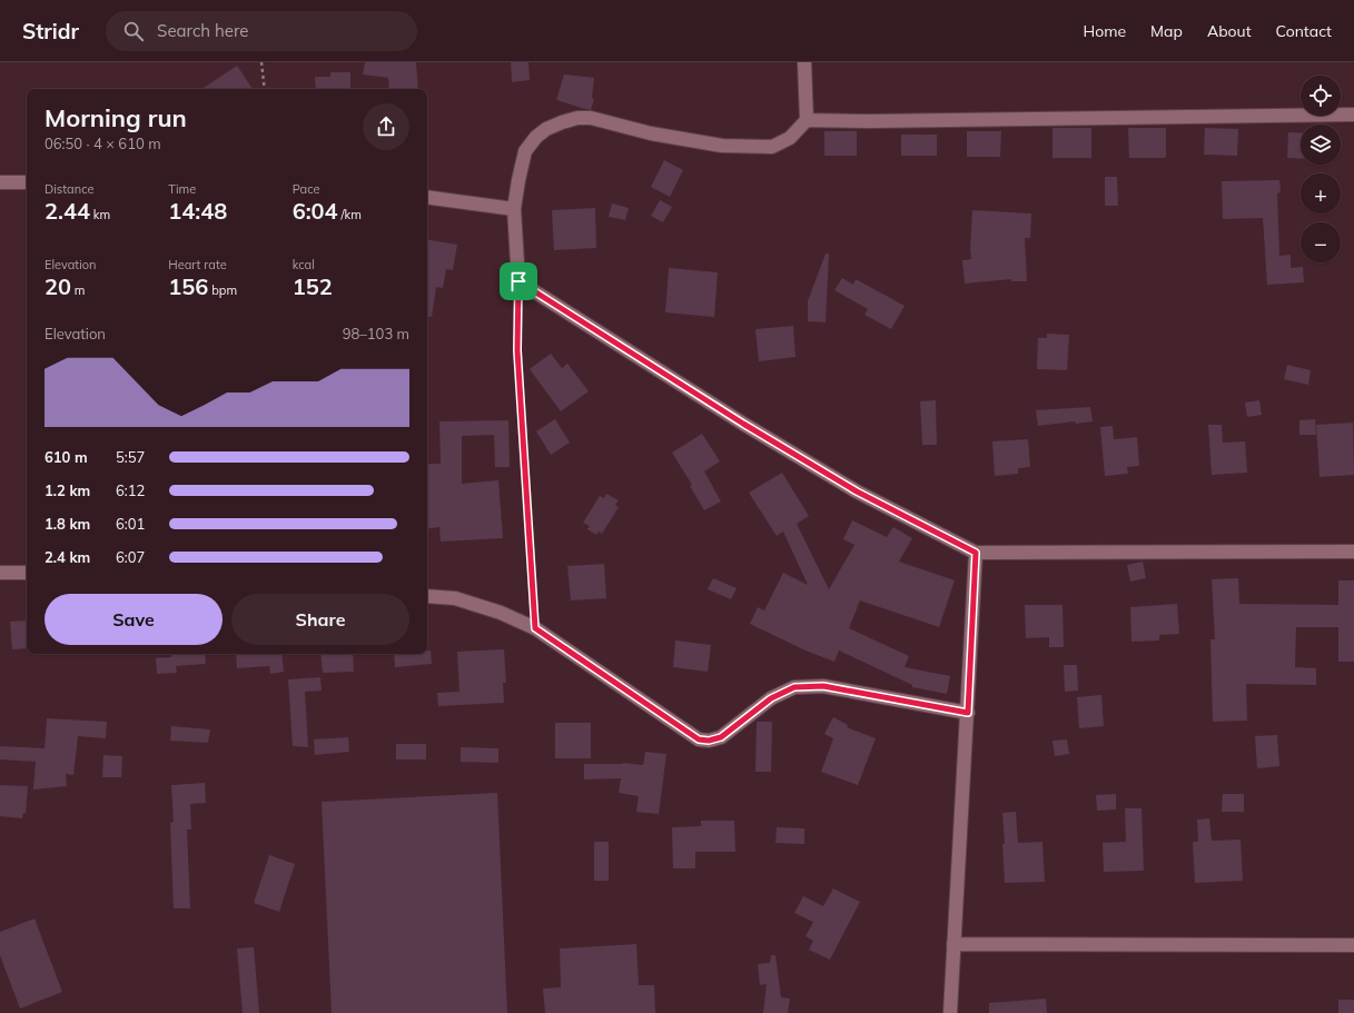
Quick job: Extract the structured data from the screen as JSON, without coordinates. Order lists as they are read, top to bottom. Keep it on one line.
{"page":{"header":"Stridr","search":"Search here","nav":["Home","Map","About","Contact"],"map_buttons":["+","−"],"heading":["Morning run","06:50 · 4 × 610 m"],"stats":[["Distance","2.44 km"],["Time","14:48"],["Pace","6:04 /km"],["Elevation","20 m"],["Heart rate","156 bpm"],["kcal","152"]],"chart":["Elevation","98–103 m"],"list":[{"name":"610 m","note":"5:57"},{"name":"1.2 km","note":"6:12"},{"name":"1.8 km","note":"6:01"},{"name":"2.4 km","note":"6:07"}],"buttons":["Save","Share"]}}
